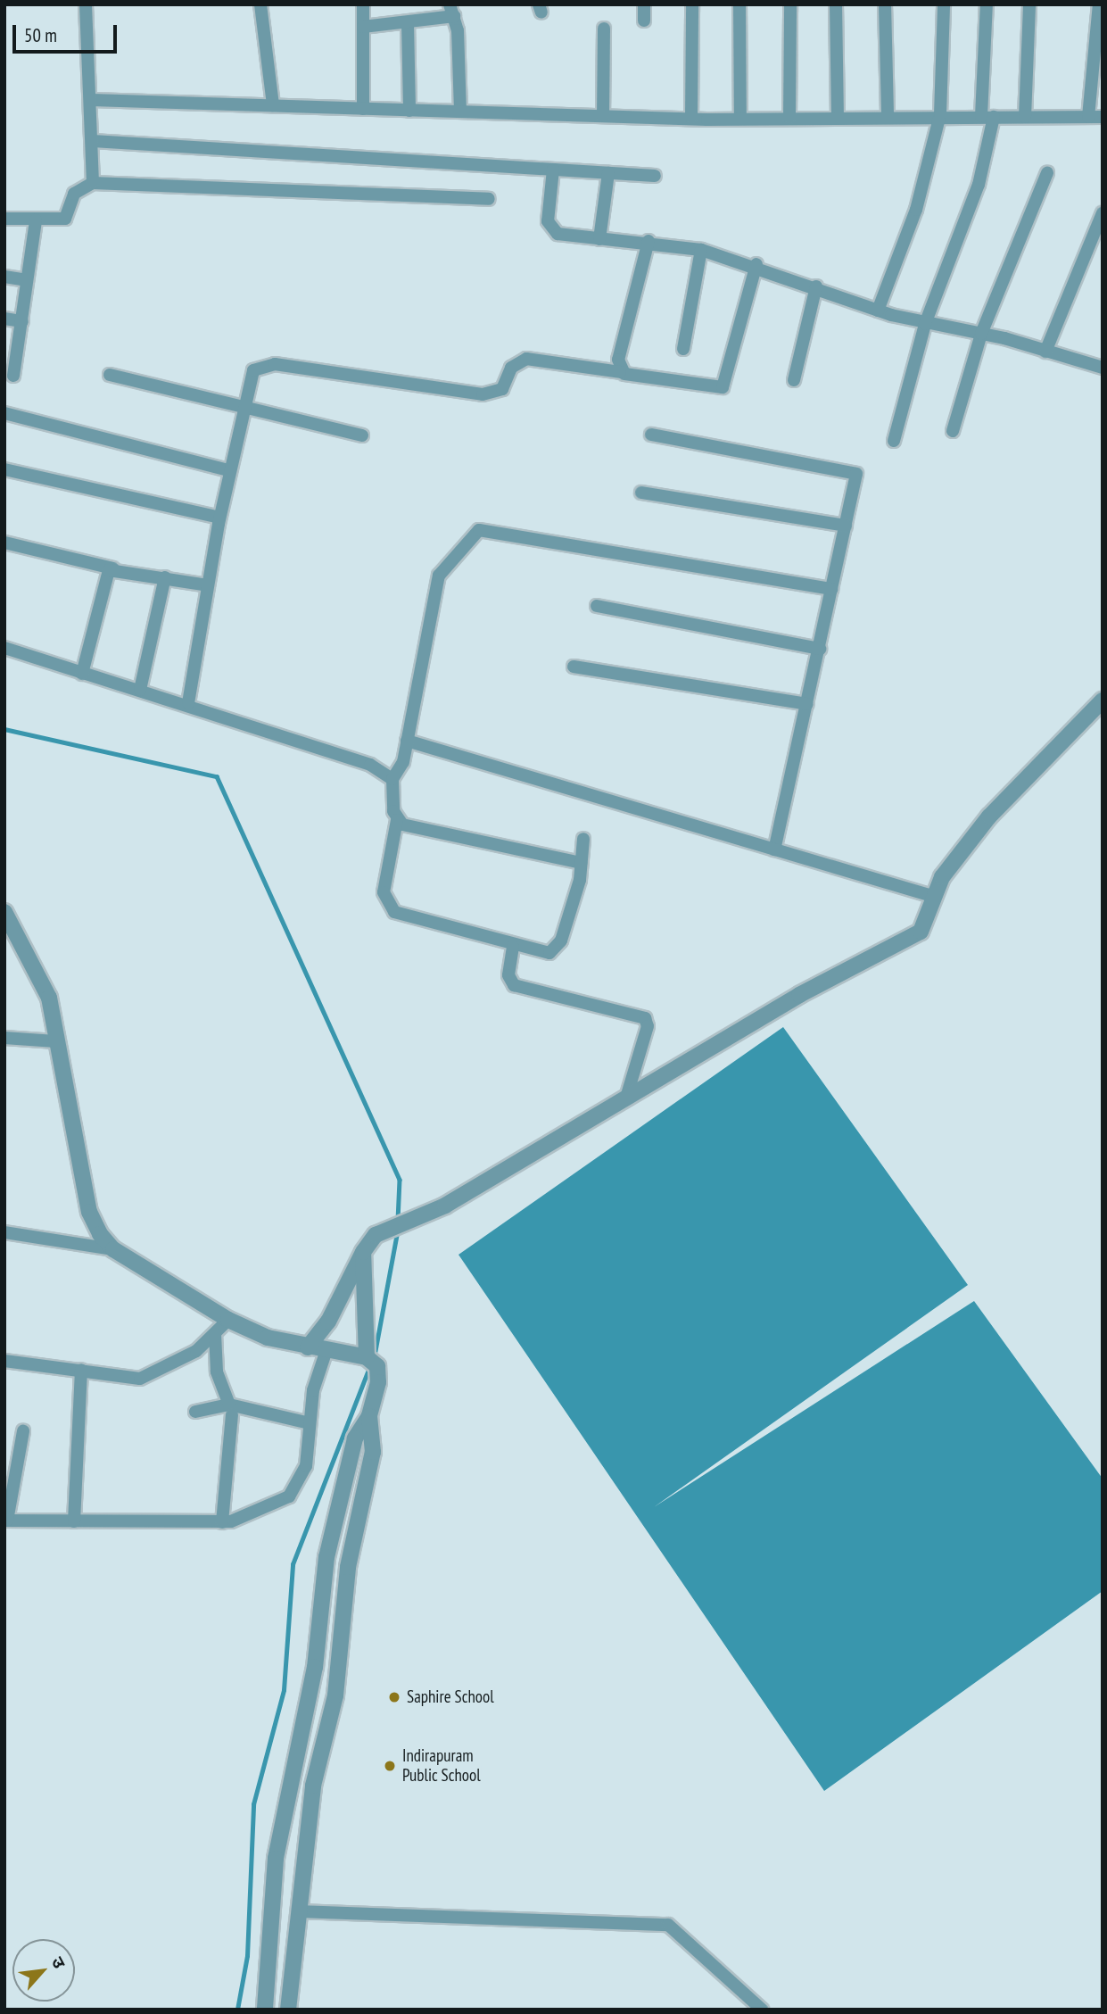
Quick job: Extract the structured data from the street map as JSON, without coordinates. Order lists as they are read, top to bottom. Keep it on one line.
{"places":["Saphire School","Indirapuram Public School"],"scale_bar":"50 m","north":"top right"}
